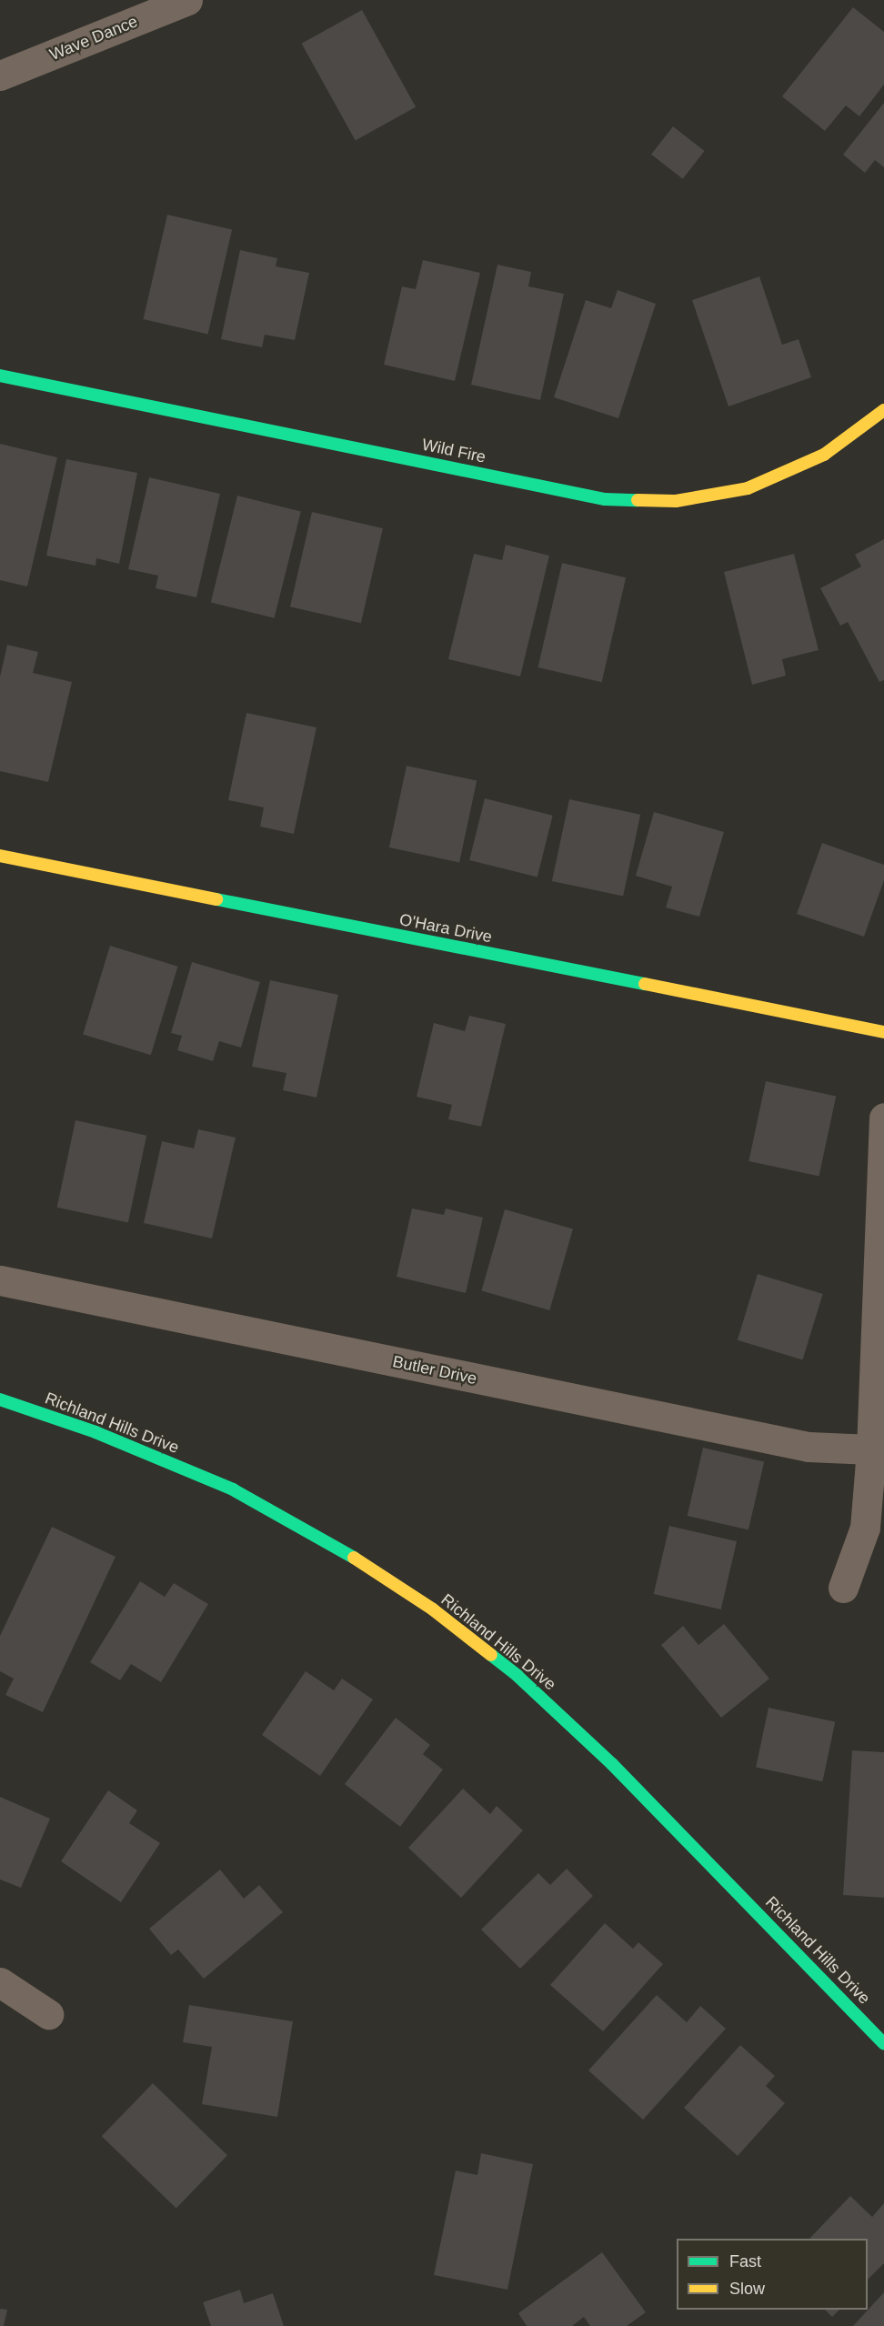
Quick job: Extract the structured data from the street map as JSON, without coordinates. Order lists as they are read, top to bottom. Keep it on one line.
{"streets":{"street":["Wave Dance","Wild Fire","O'Hara Drive","Butler Drive","Richland Hills Drive"]},"legend":["Fast","Slow"]}
